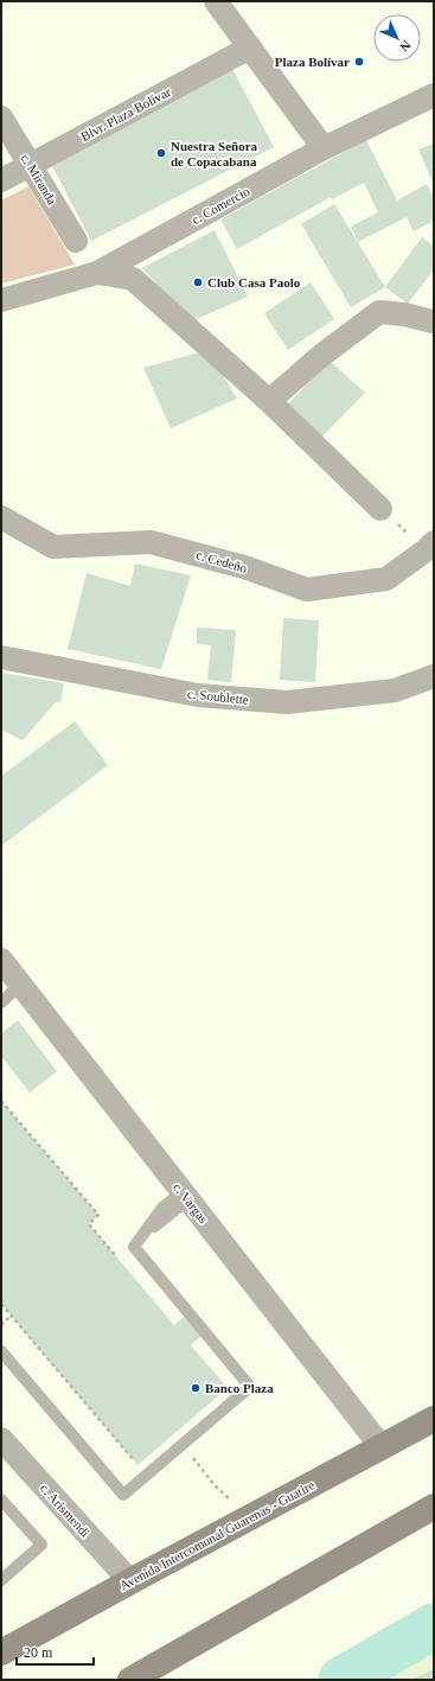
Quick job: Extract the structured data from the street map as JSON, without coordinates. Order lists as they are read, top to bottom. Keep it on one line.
{"streets":{"main road":["Avenida Intercomunal Guarenas - Guatire"],"street":["Blvr. Plaza Bolívar","c. Miranda","c. Comercio","c. Cedeño","c. Soublette","c. Vargas","c. Arismendi"]},"crossings":[["Blvr. Plaza Bolívar","c. Miranda"],["c. Vargas","Avenida Intercomunal Guarenas - Guatire"],["c. Arismendi","Avenida Intercomunal Guarenas - Guatire"]],"places":["Plaza Bolívar","Nuestra Señora de Copacabana","Club Casa Paolo","Banco Plaza"],"scale_bar":"20 m","north":"bottom right"}
